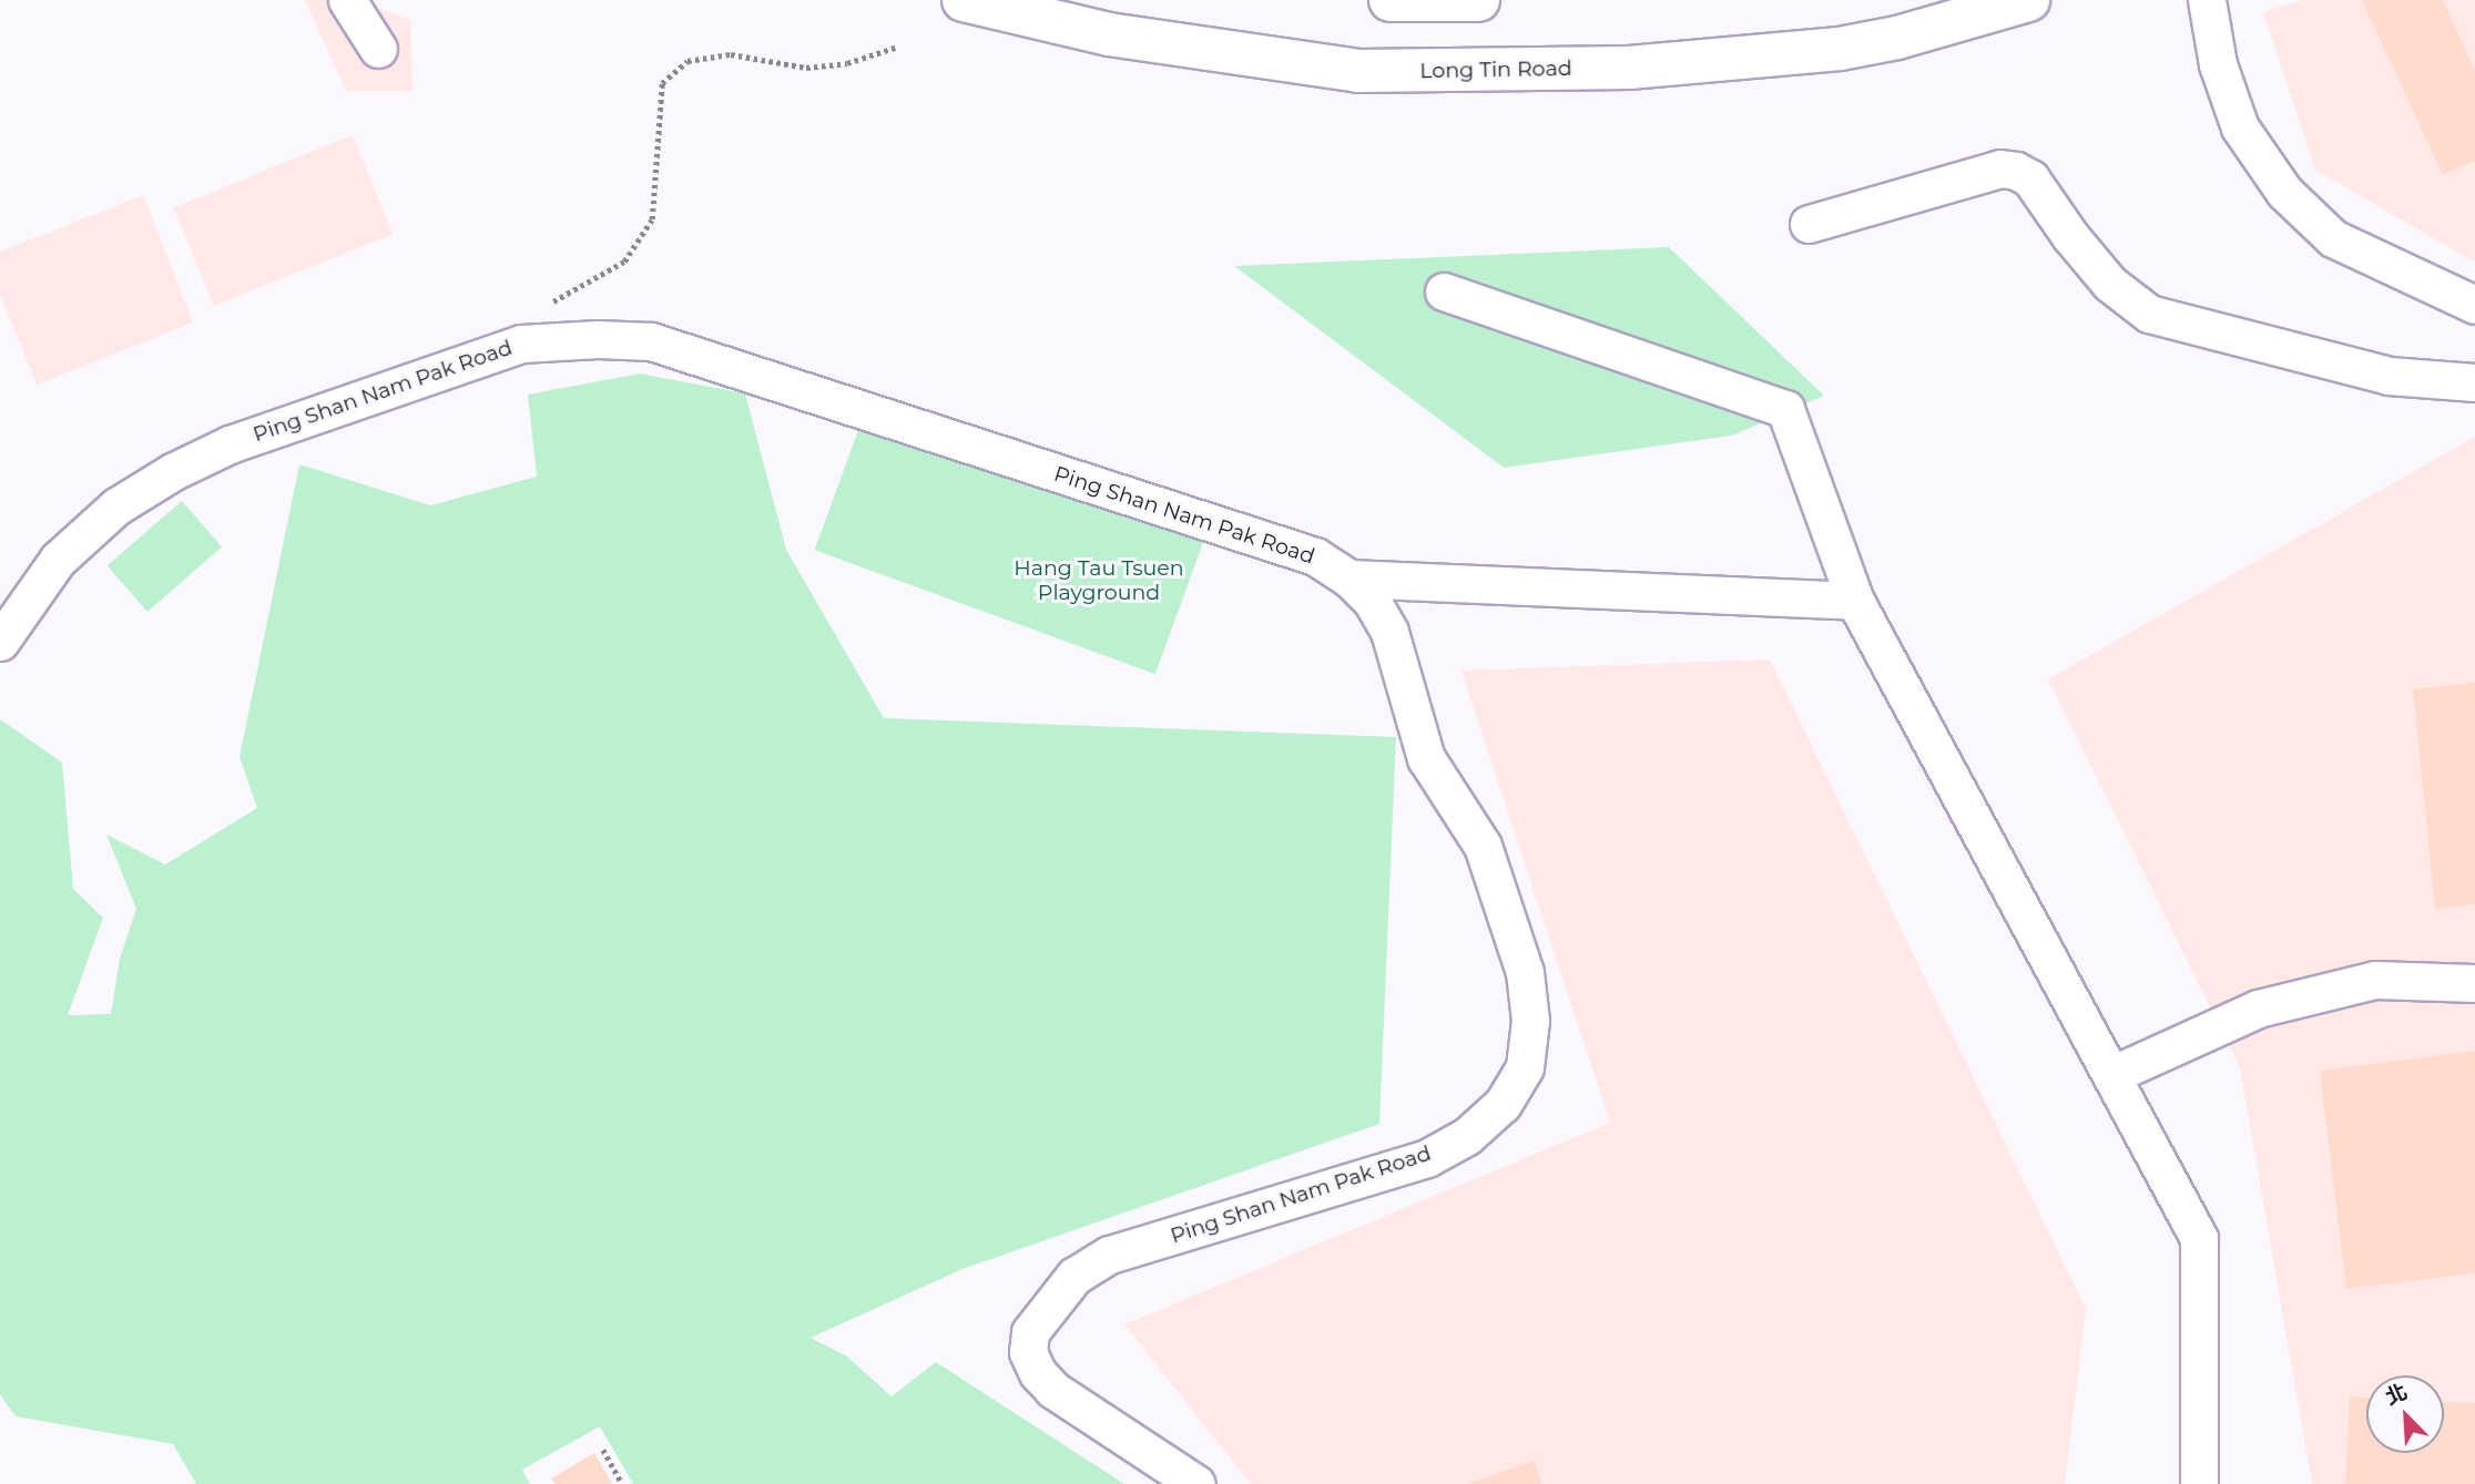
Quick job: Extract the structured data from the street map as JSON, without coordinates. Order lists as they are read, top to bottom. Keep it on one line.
{"streets":{"main road":["Long Tin Road"],"street":["Ping Shan Nam Pak Road"]},"parks":["Hang Tau Tsuen Playground"],"north":"top left"}
